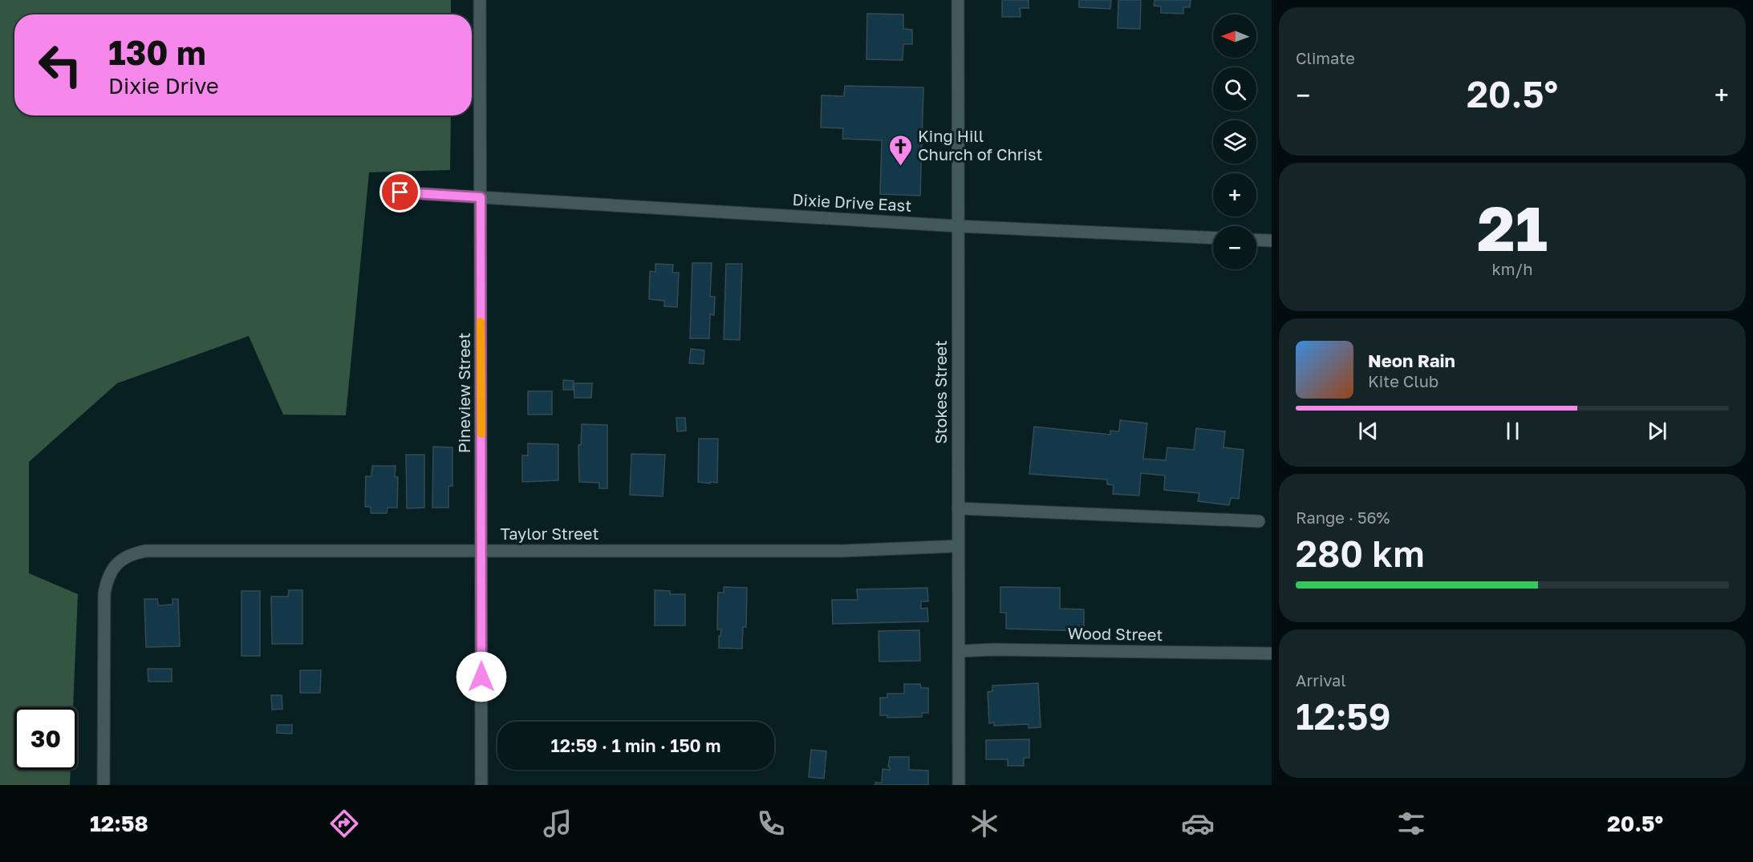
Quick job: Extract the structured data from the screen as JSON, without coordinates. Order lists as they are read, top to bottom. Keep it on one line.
{"streets":{"street":["Dixie Drive East","Stokes Street","Pineview Street","Taylor Street","Wood Street"]},"crossings":[["Dixie Drive East","Stokes Street"],["Dixie Drive East","Pineview Street"],["Stokes Street","Taylor Street"],["Stokes Street","Wood Street"],["Pineview Street","Taylor Street"]],"places":{"church":["King Hill Church of Christ"]},"north":"left","page":{"tile":["Climate",["21","km/h"],["Range · 56%","280 km"],["Arrival","12:59"]],"map_buttons":["+","−"],"turn":["130 m","Dixie Drive"],"heat":["−","20.5°","+"],"song":["Neon Rain","Kite Club"],"limit":"30","trip":"12:59 · 1 min · 150 m","tabs":["12:58","20.5°"]}}
